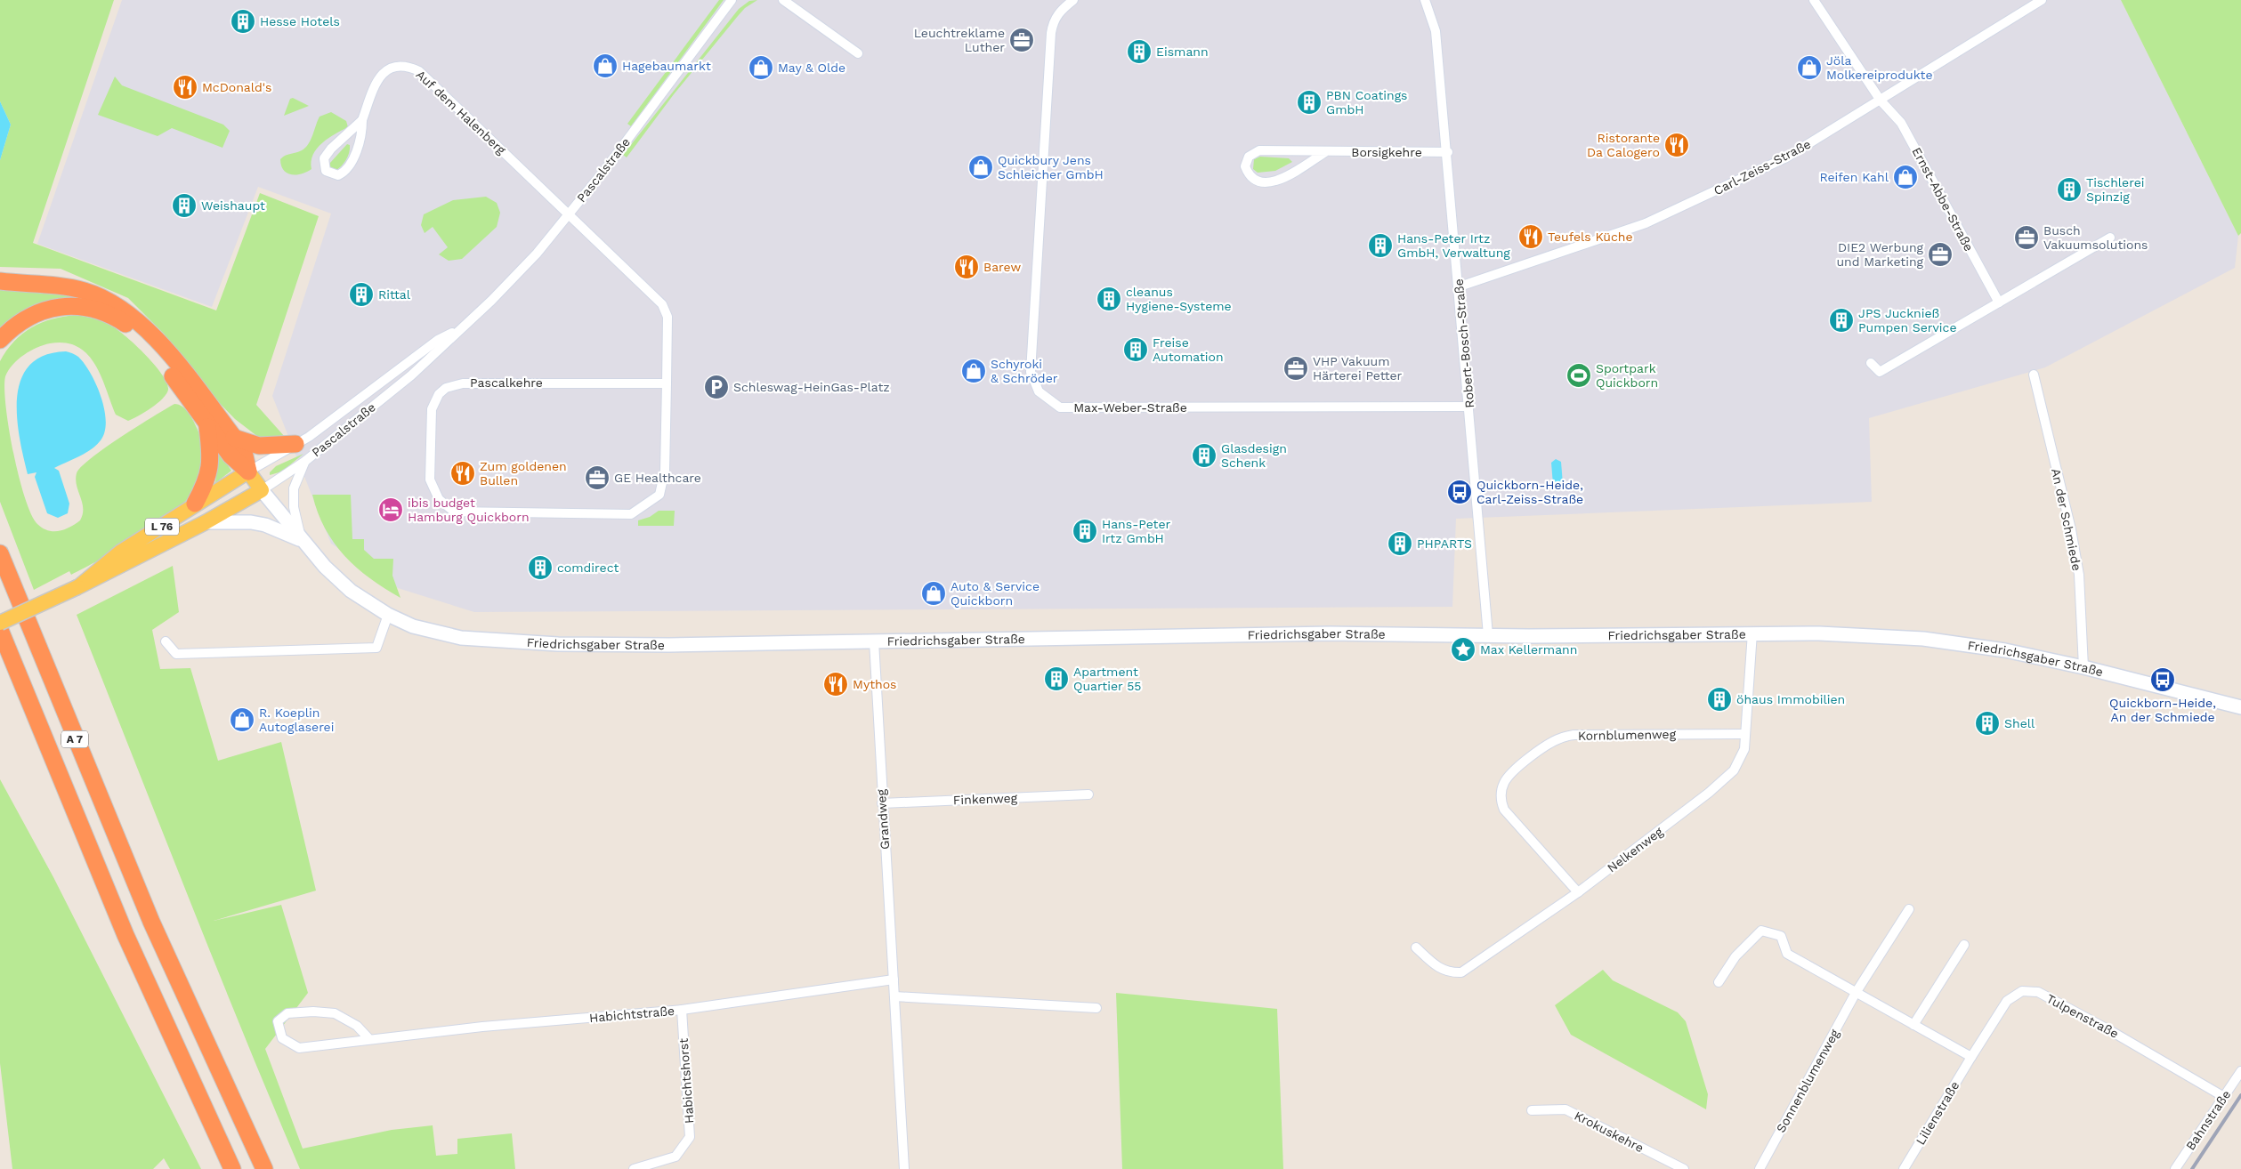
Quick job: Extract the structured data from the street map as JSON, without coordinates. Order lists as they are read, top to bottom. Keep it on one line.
{"streets":{"highway":["A 7"],"main road":["L 76","Friedrichsgaber Straße"],"street":["Auf dem Halenberg","Borsigkehre","Carl-Zeiss-Straße","Pascalstraße","Ernst-Abbe-Straße","Robert-Bosch-Straße","Pascalkehre","Max-Weber-Straße","An der Schmiede","Kornblumenweg","Finkenweg","Grandweg","Nelkenweg","Habichtstraße","Tulpenstraße","Habichtshorst","Sonnenblumenweg","Lilienstraße","Bahnstraße","Krokuskehre"]},"crossings":[["Auf dem Halenberg","Pascalstraße"],["Borsigkehre","Robert-Bosch-Straße"],["Carl-Zeiss-Straße","Ernst-Abbe-Straße"],["Carl-Zeiss-Straße","Robert-Bosch-Straße"],["Pascalstraße","Friedrichsgaber Straße"],["Robert-Bosch-Straße","Max-Weber-Straße"],["Robert-Bosch-Straße","Friedrichsgaber Straße"],["An der Schmiede","Friedrichsgaber Straße"],["Friedrichsgaber Straße","Grandweg"],["Friedrichsgaber Straße","Nelkenweg"],["Kornblumenweg","Nelkenweg"],["Finkenweg","Grandweg"],["Grandweg","Habichtstraße"],["Habichtstraße","Habichtshorst"],["Tulpenstraße","Lilienstraße"],["Tulpenstraße","Bahnstraße"]],"places":{"building":["Hesse Hotels","Eismann","PBN Coatings GmbH","Tischlerei Spinzig","Weishaupt","Hans-Peter Irtz GmbH, Verwaltung","Rittal","cleanus Hygiene-Systeme","JPS Jucknieß Pumpen Service","Freise Automation","Glasdesign Schenk","Hans-Peter Irtz GmbH","PHPARTS","comdirect","Apartment Quartier 55","öhaus Immobilien","Shell"],"office":["Leuchtreklame Luther","Busch Vakuumsolutions","DIE2 Werbung und Marketing","VHP Vakuum Härterei Petter","GE Healthcare"],"shop":["Hagebaumarkt","May & Olde","Jöla Molkereiprodukte","Quickbury Jens Schleicher GmbH","Reifen Kahl","Schyroki & Schröder","Auto & Service Quickborn","R. Koeplin Autoglaserei"],"restaurant":["McDonald's","Ristorante Da Calogero","Teufels Küche","Barew","Zum goldenen Bullen","Mythos"],"sports":["Sportpark Quickborn"],"parking":["Schleswag-HeinGas-Platz"],"bus stop":["Quickborn-Heide, Carl-Zeiss-Straße","Quickborn-Heide, An der Schmiede"],"hotel":["ibis budget Hamburg Quickborn"],"place":["Max Kellermann"]}}
